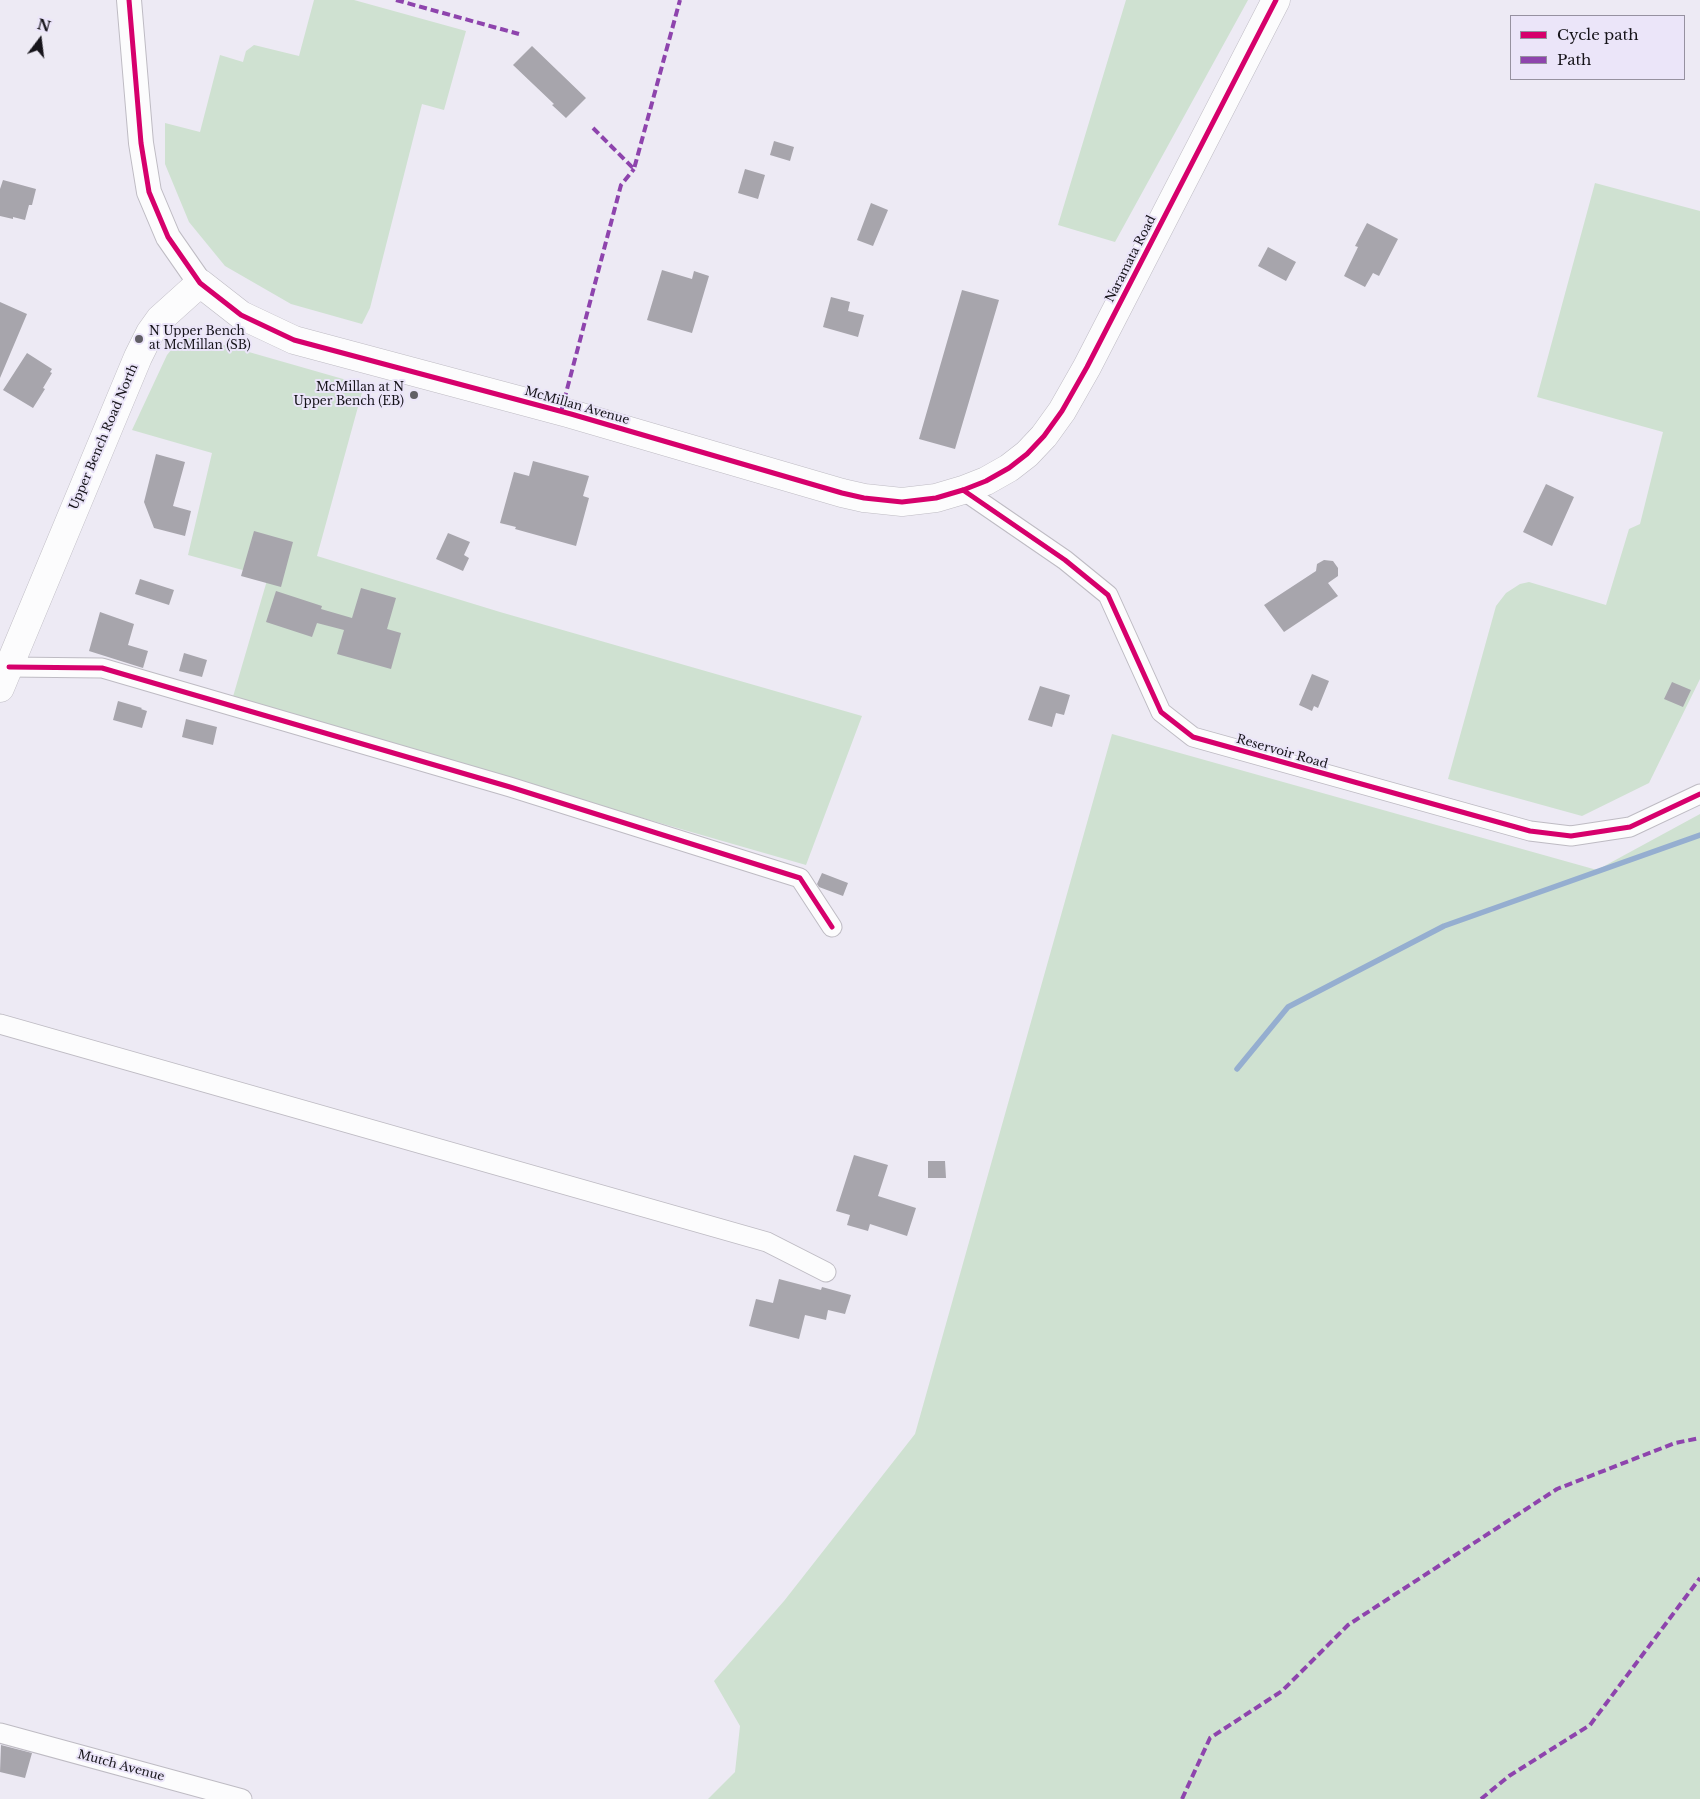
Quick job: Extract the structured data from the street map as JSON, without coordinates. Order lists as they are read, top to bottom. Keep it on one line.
{"streets":{"main road":["Naramata Road","McMillan Avenue","Upper Bench Road North"],"street":["Reservoir Road","Mutch Avenue"]},"crossings":[["Naramata Road","McMillan Avenue"],["Naramata Road","Reservoir Road"],["McMillan Avenue","Upper Bench Road North"],["McMillan Avenue","Reservoir Road"]],"places":["N Upper Bench at McMillan (SB)","McMillan at N Upper Bench (EB)"],"legend":["Cycle path","Path"],"north":"top"}
